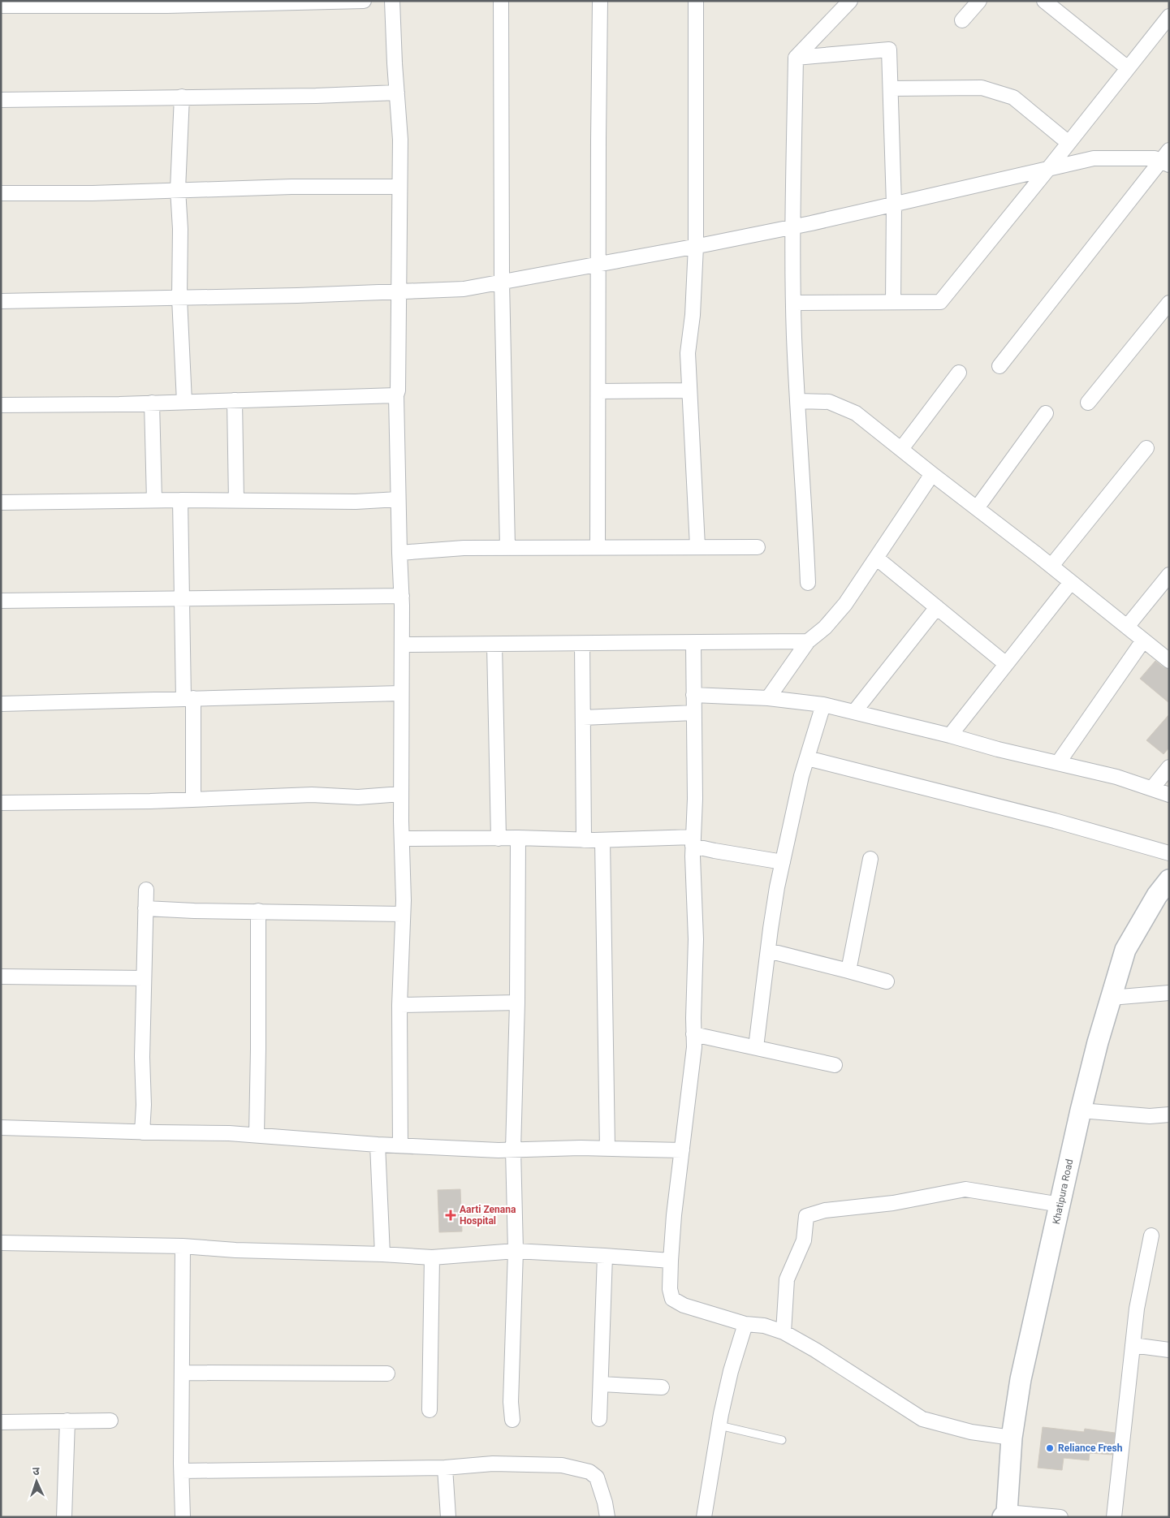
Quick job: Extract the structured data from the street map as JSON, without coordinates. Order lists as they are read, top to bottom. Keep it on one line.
{"streets":{"main road":["Khatipura Road"]},"places":{"health":["Aarti Zenana Hospital"],"other":["Reliance Fresh"]},"north":"top"}
